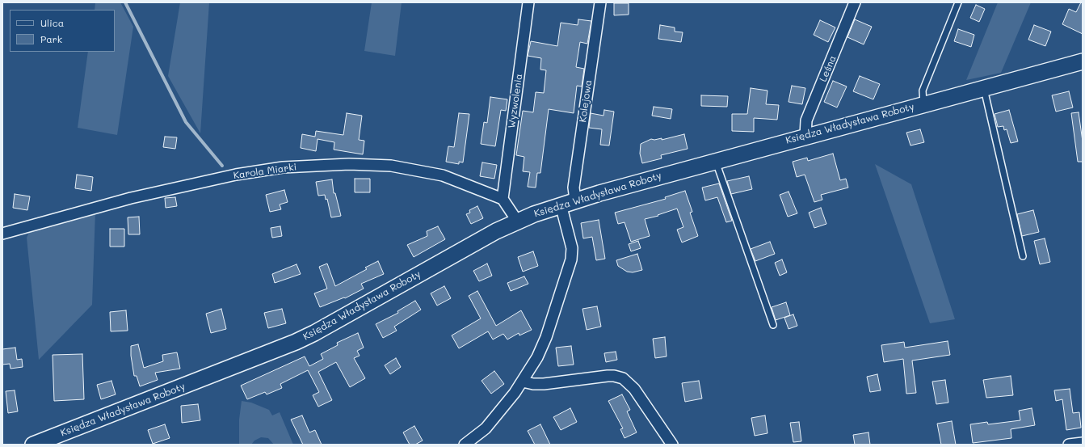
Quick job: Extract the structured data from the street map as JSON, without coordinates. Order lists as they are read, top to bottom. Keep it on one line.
{"streets":{"main road":["Księdza Władysława Roboty"],"street":["Leśna","Wyzwolenia","Kolejowa","Karola Miarki"]},"crossings":[["Leśna","Księdza Władysława Roboty"],["Wyzwolenia","Karola Miarki"],["Kolejowa","Księdza Władysława Roboty"]],"legend":["Ulica","Park"]}
